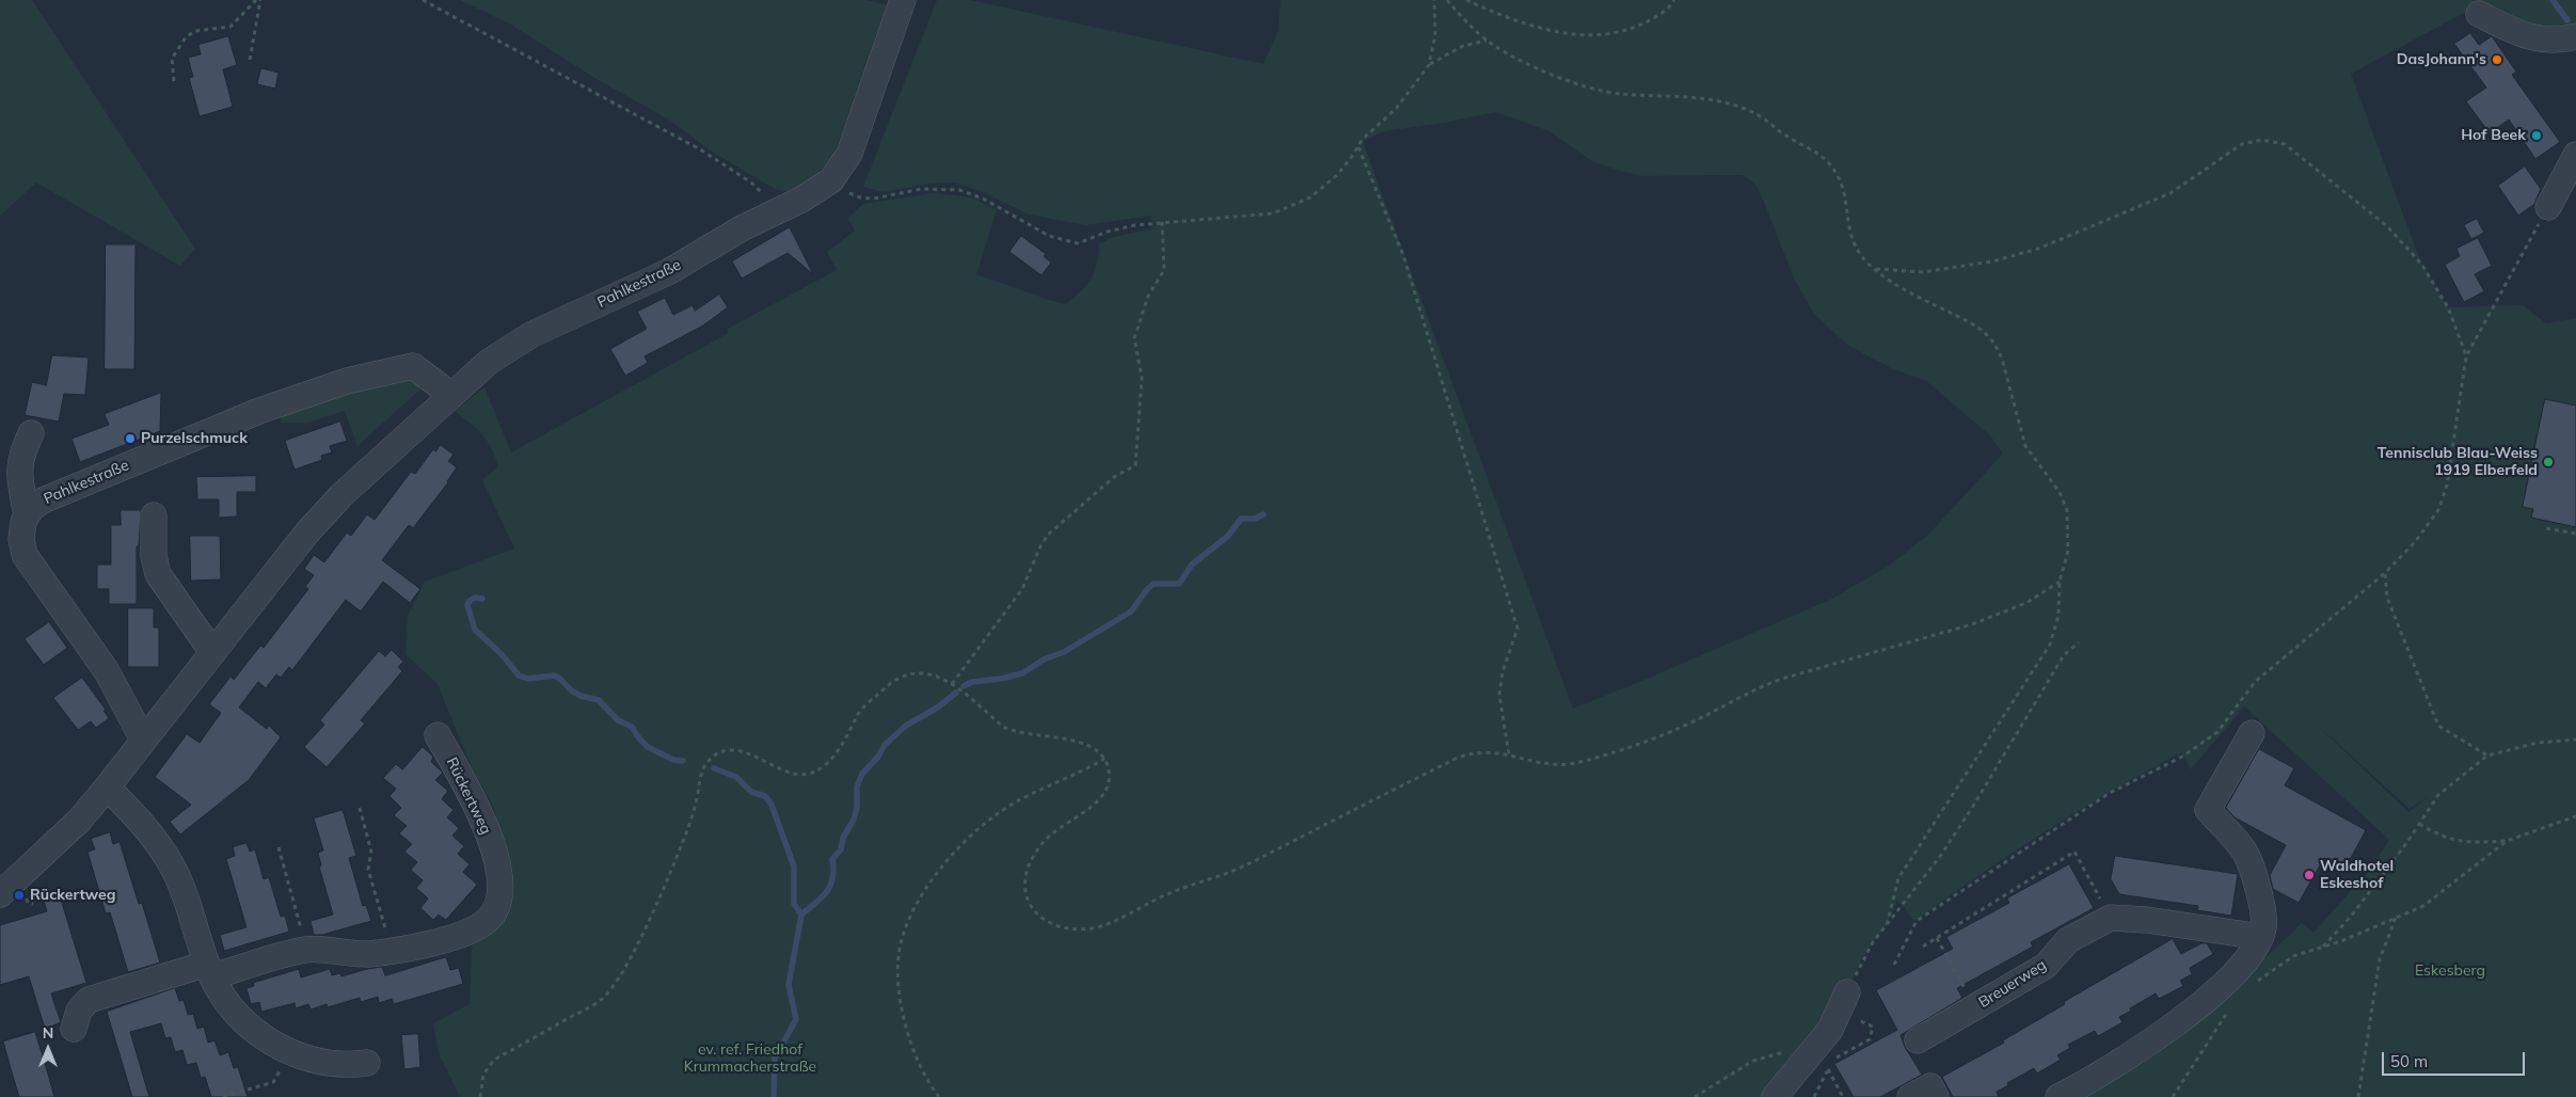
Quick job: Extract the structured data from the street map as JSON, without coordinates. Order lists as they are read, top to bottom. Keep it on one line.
{"streets":{"street":["Pahlkestraße","Rückertweg","Breuerweg"]},"parks":["Eskesberg","ev. ref. Friedhof Krummacherstraße"],"places":["DasJohann's","Hof Beek","Purzelschmuck","Tennisclub Blau-Weiss 1919 Elberfeld","Waldhotel Eskeshof","Rückertweg"],"scale_bar":"50 m","north":"top"}
